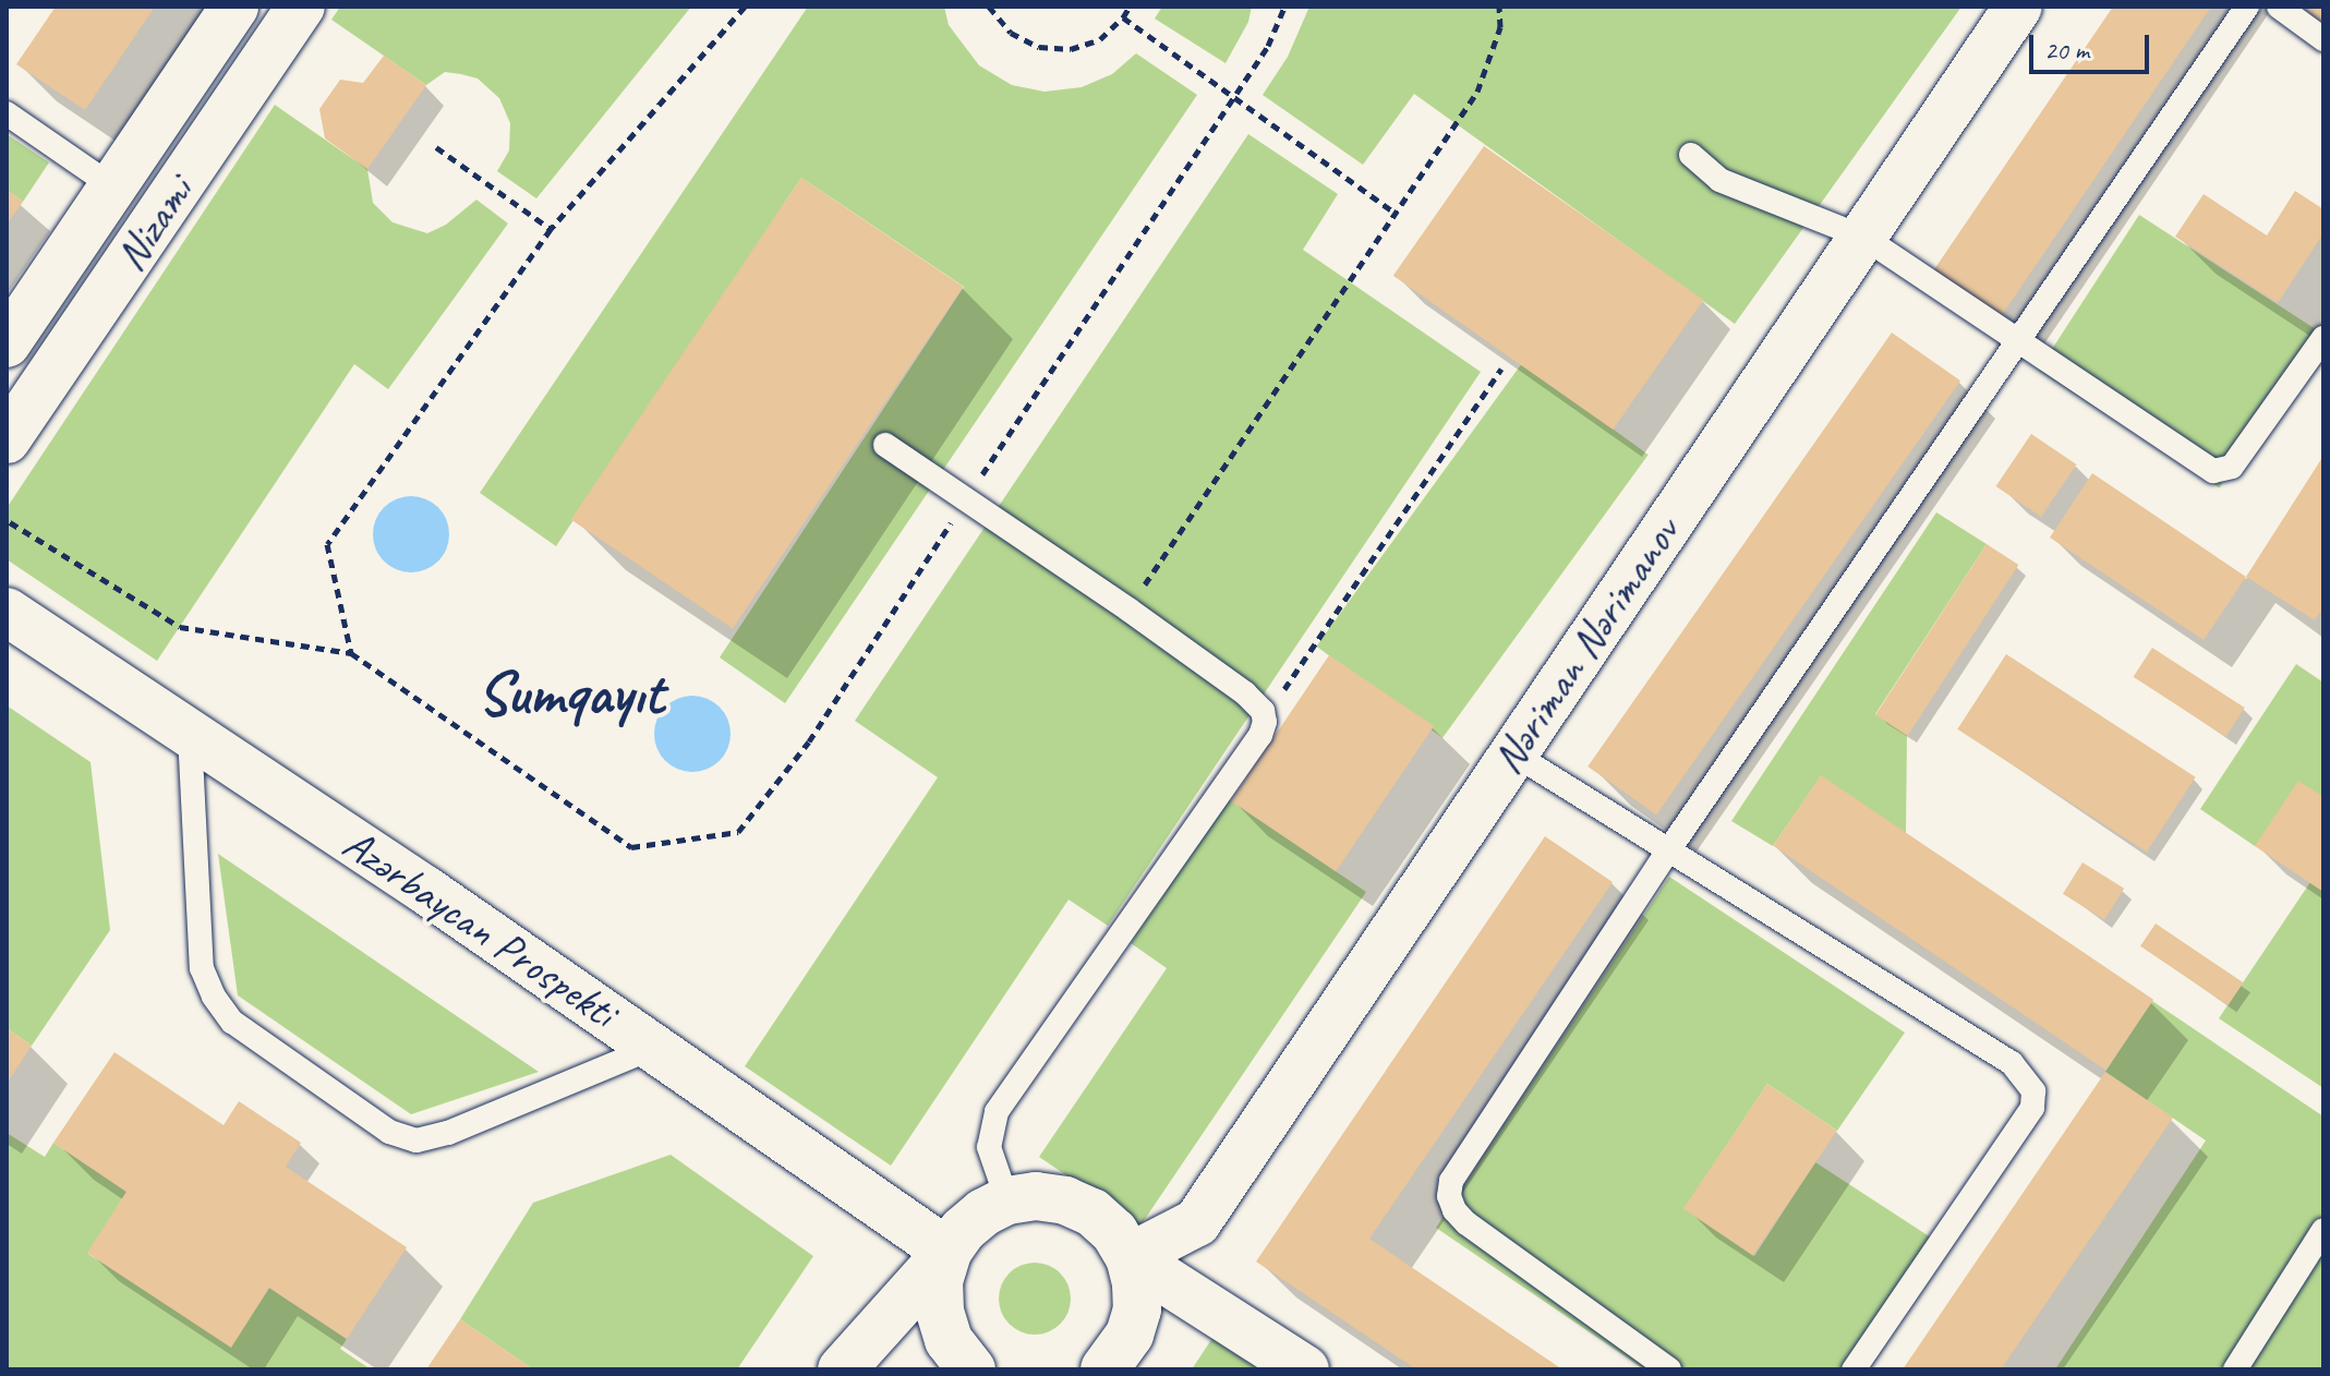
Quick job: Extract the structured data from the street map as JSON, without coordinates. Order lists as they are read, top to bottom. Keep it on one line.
{"streets":{"street":["Nizami","Nəriman Nərimanov","Azərbaycan Prospekti"]},"districts":["Sumqayıt"],"scale_bar":"20 m"}
